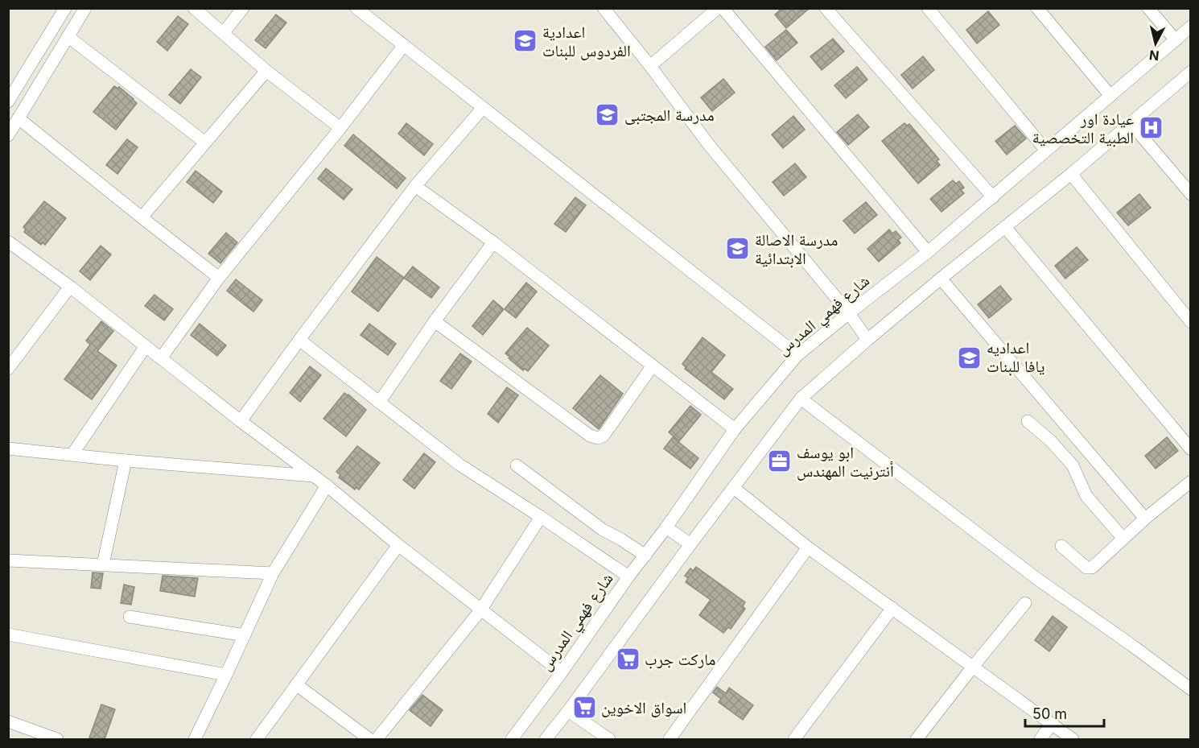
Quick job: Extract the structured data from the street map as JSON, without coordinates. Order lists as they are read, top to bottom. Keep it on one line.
{"streets":{"street":["شارع فهمي المدرس"]},"places":{"school or university":["اعدادية الفردوس للبنات","مدرسة المجتبى","مدرسة الاصالة الابتدائية","اعداديه يافا للبنات"],"hospital":["عيادة اور الطبية التخصصية"],"office":["ابو يوسف أنترنيت المهندس"],"supermarket":["ماركت جرب","اسواق الاخوين"]},"scale_bar":"50 m","north":"bottom"}
